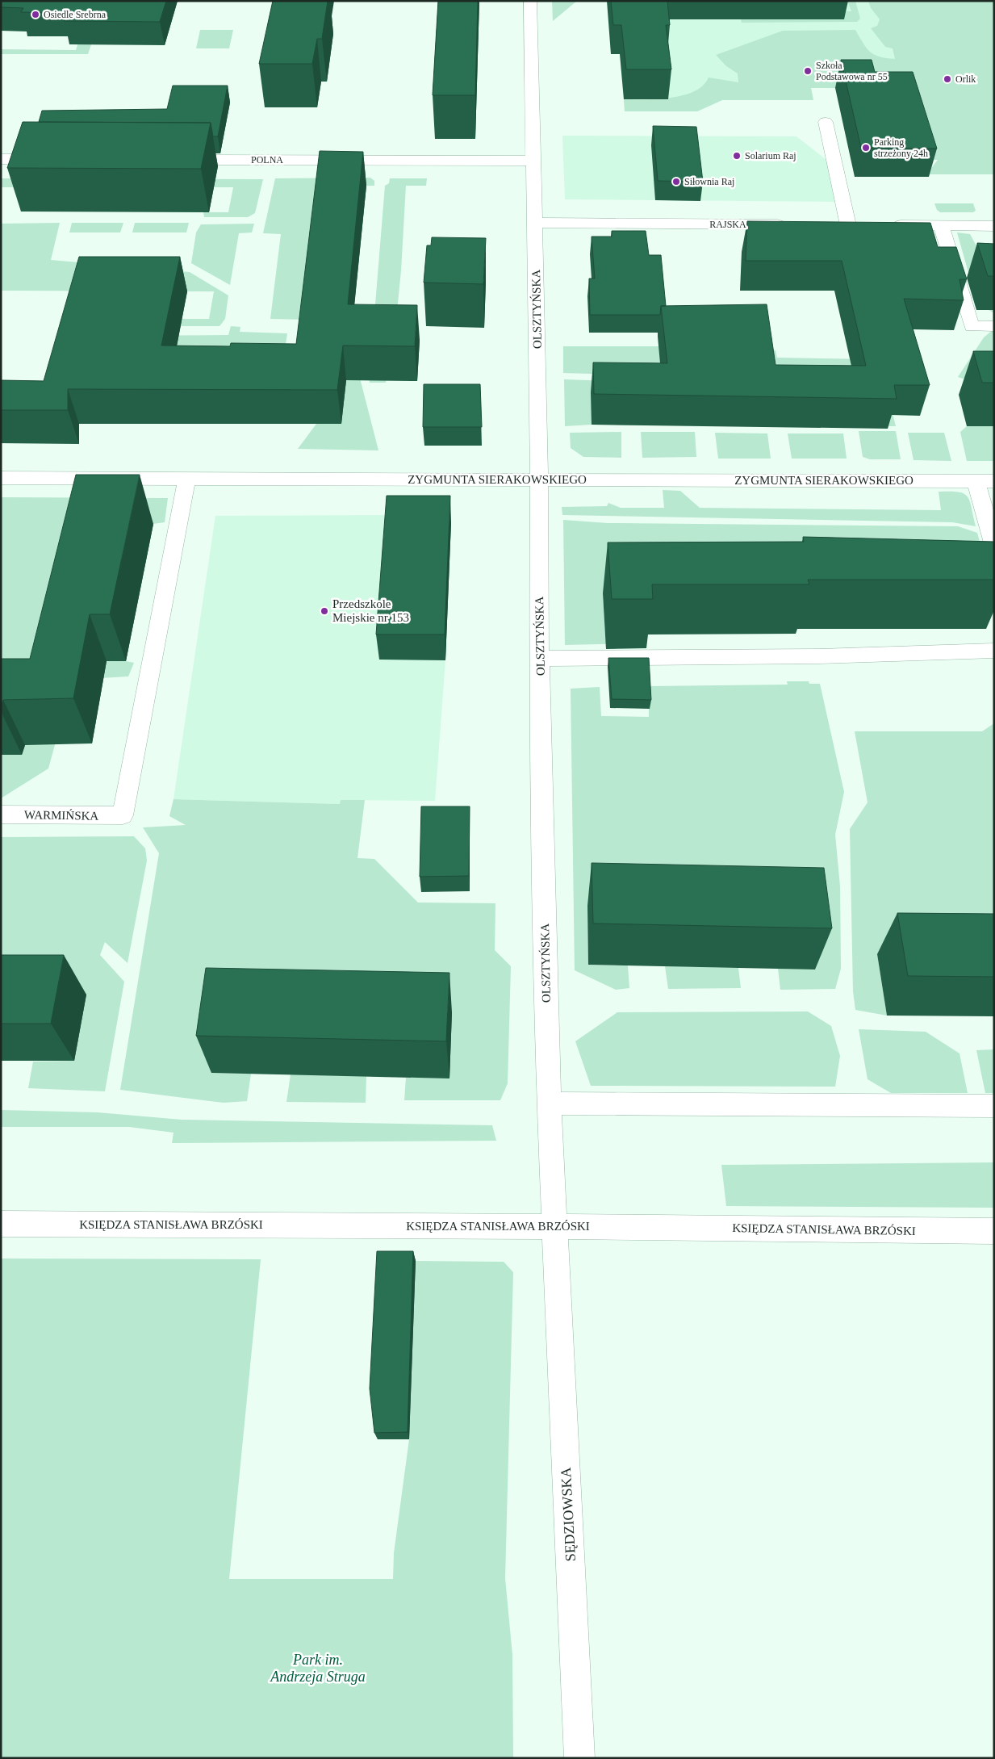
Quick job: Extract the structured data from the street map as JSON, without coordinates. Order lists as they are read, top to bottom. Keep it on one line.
{"streets":{"street":["POLNA","RAJSKA","OLSZTYŃSKA","ZYGMUNTA SIERAKOWSKIEGO","WARMIŃSKA","KSIĘDZA STANISŁAWA BRZÓSKI","SĘDZIOWSKA"]},"crossings":[["POLNA","OLSZTYŃSKA"],["RAJSKA","OLSZTYŃSKA"],["OLSZTYŃSKA","ZYGMUNTA SIERAKOWSKIEGO"],["OLSZTYŃSKA","KSIĘDZA STANISŁAWA BRZÓSKI"],["OLSZTYŃSKA","SĘDZIOWSKA"],["ZYGMUNTA SIERAKOWSKIEGO","WARMIŃSKA"]],"parks":["Park im. Andrzeja Struga"],"places":["Osiedle Srebrna","Szkoła Podstawowa nr 55","Orlik","Parking strzeżony 24h","Solarium Raj","Siłownia Raj","Przedszkole Miejskie nr 153"]}
